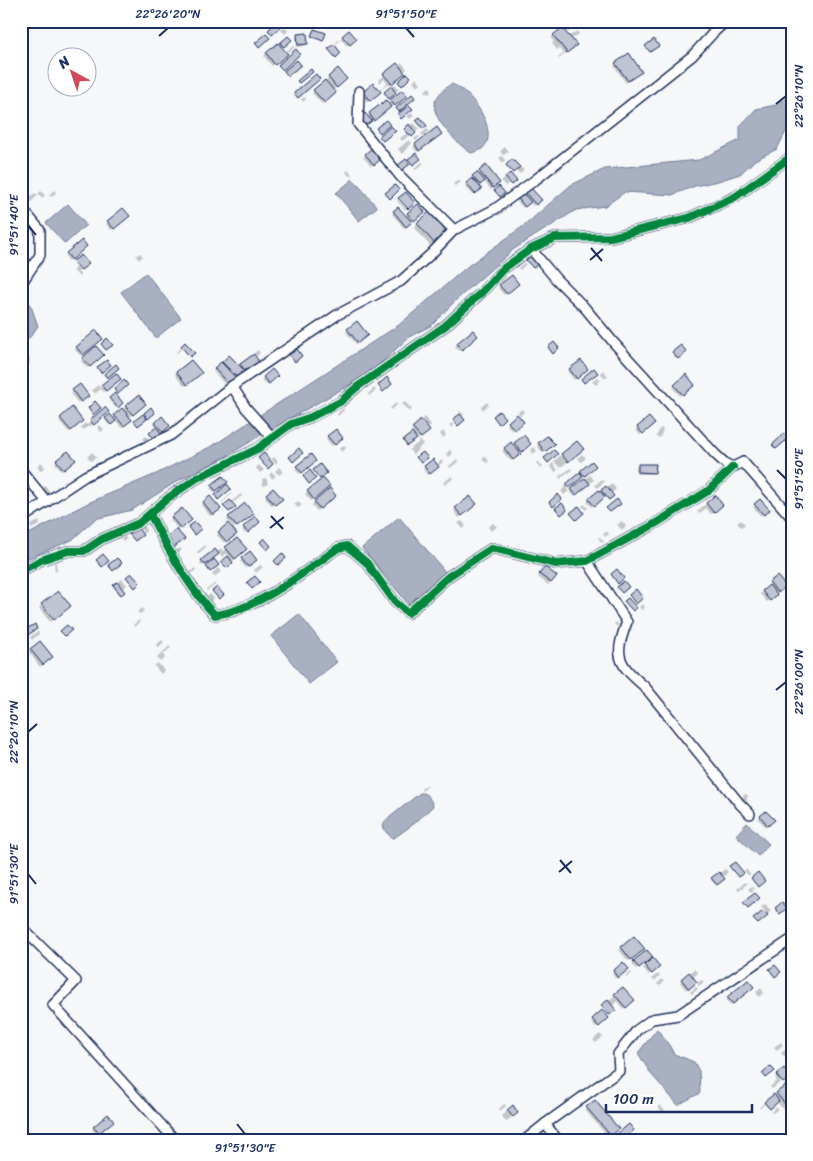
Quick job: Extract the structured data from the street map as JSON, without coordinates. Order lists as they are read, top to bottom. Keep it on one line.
{"scale_bar":"100 m","north":"top left","coordinates":["22°26'20\"N","91°51'50\"E","22°26'10\"N","91°51'40\"E","22°26'00\"N","91°51'30\"E"]}
